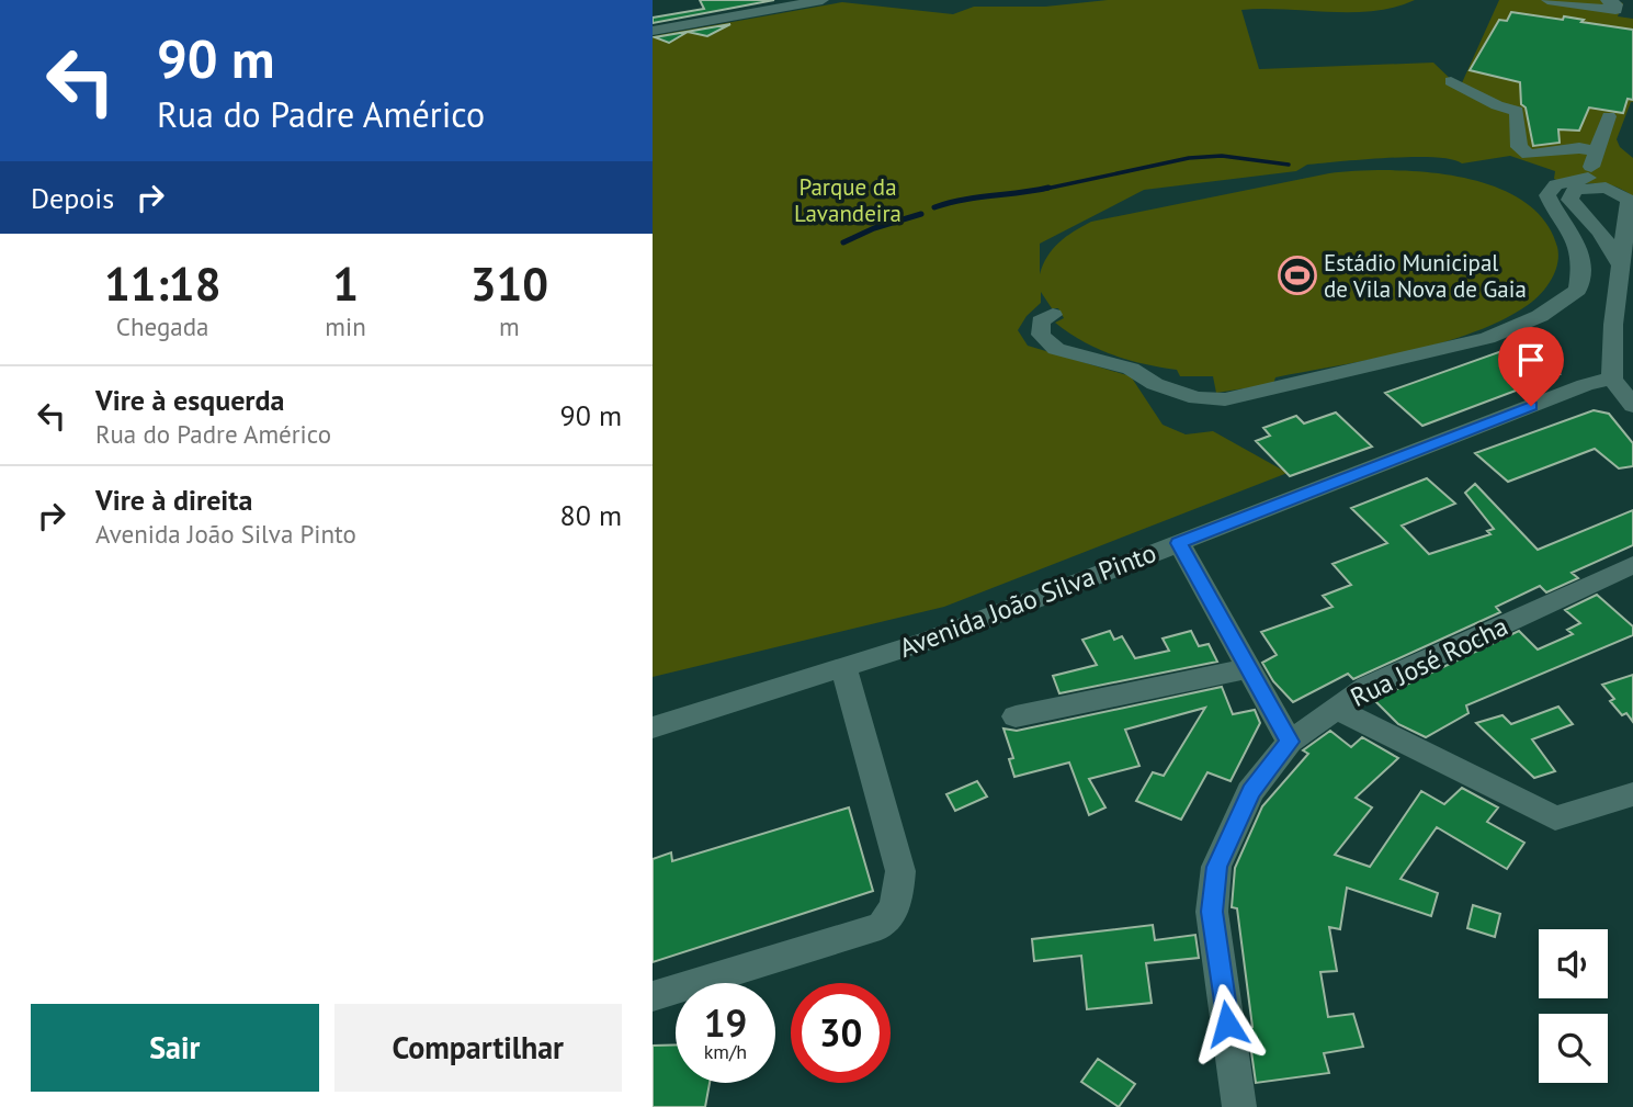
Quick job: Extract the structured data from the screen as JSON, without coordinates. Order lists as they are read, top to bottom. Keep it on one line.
{"streets":{"street":["Avenida João Silva Pinto","Rua José Rocha"]},"parks":["Parque da Lavandeira"],"places":{"sports":["Estádio Municipal de Vila Nova de Gaia"]},"page":{"turn":["90 m","Rua do Padre Américo"],"then":"Depois","eta":["11:18","Chegada","1","min","310","m"],"list":[{"name":"Vire à esquerda","note":"Rua do Padre Américo","value":"90 m"},{"name":"Vire à direita","note":"Avenida João Silva Pinto","value":"80 m"}],"speed":"19 km/h","limit":"30","buttons":["Sair","Compartilhar"]}}
